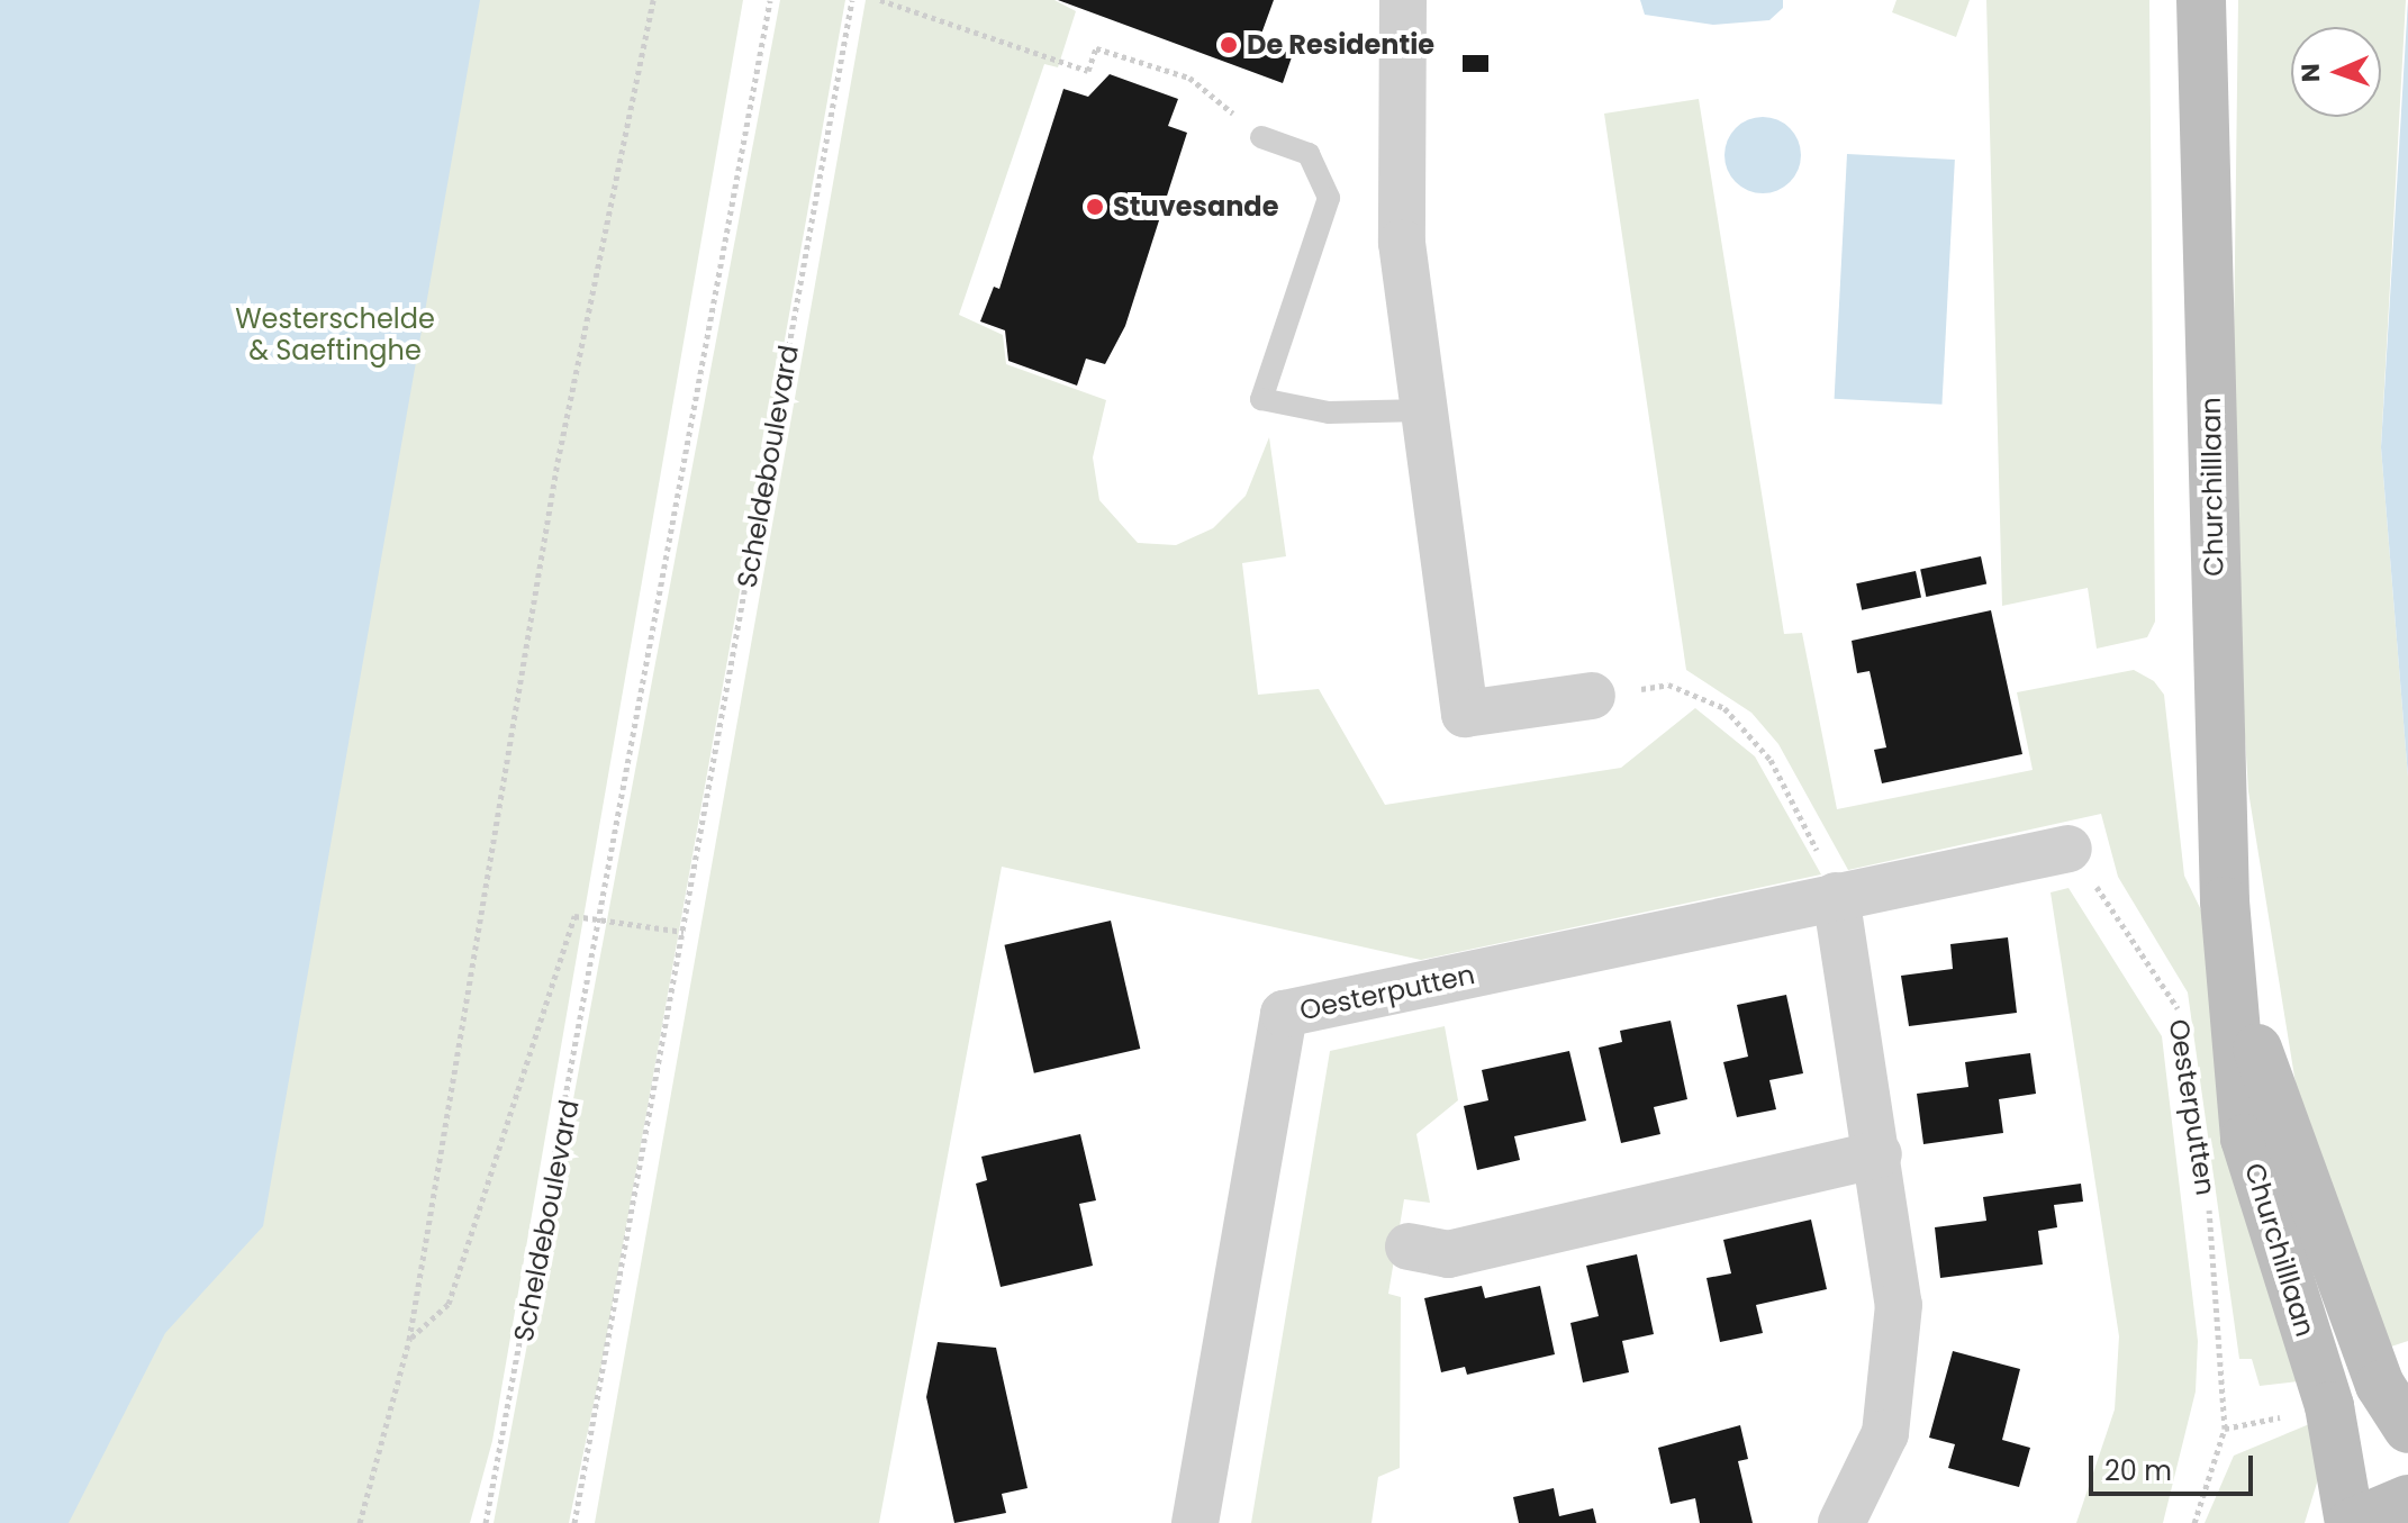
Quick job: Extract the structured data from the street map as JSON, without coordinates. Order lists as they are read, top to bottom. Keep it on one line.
{"streets":{"main road":["Churchilllaan"],"street":["Oesterputten"],"path":["Scheldeboulevard"]},"parks":["Westerschelde & Saeftinghe"],"places":["De Residentie","Stuvesande"],"scale_bar":"20 m","north":"left"}
